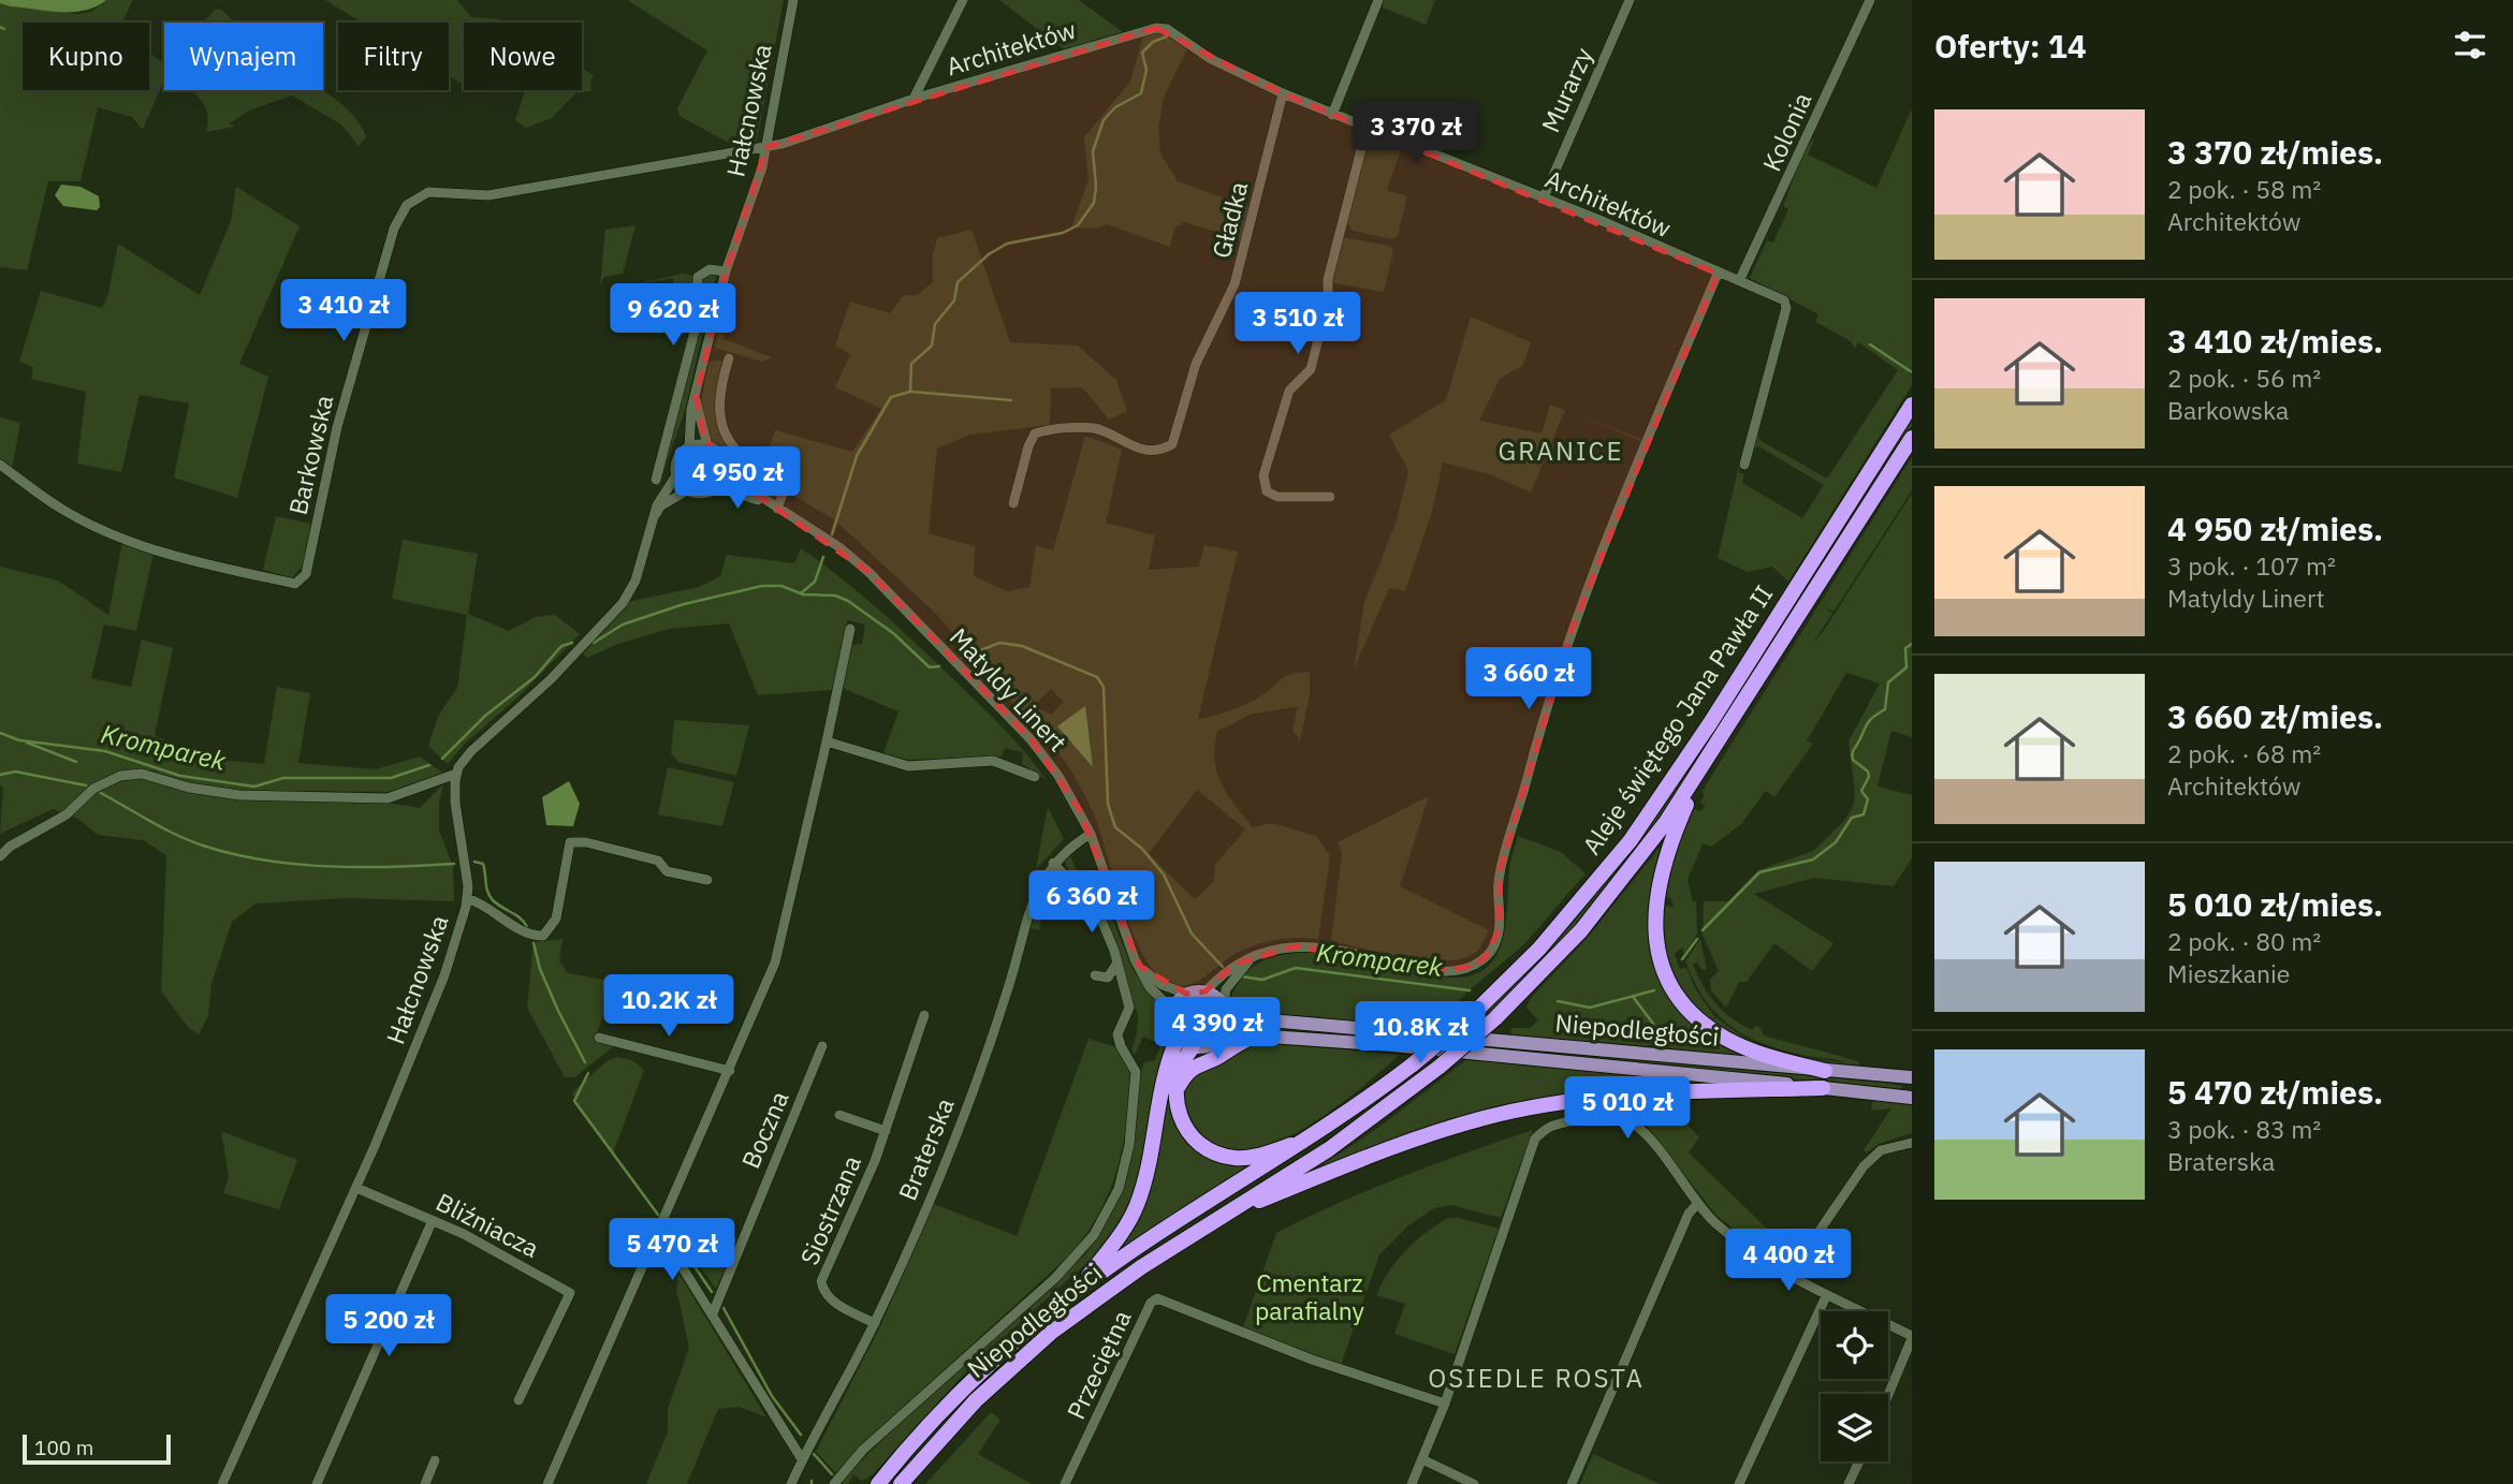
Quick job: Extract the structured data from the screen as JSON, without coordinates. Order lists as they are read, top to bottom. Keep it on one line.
{"streets":{"highway":["Aleje świętego Jana Pawła II","Niepodległości"],"street":["Architektów","Murarzy","Hałcnowska","Kolonia","Gładka","Barkowska","Matyldy Linert","Boczna","Braterska","Siostrzana","Bliźniacza","Przeciętna"]},"crossings":[["Architektów","Murarzy"],["Architektów","Hałcnowska"],["Architektów","Kolonia"],["Architektów","Gładka"],["Architektów","Barkowska"],["Hałcnowska","Barkowska"],["Hałcnowska","Matyldy Linert"],["Hałcnowska","Bliźniacza"],["Matyldy Linert","Niepodległości"],["Matyldy Linert","Braterska"],["Aleje świętego Jana Pawła II","Niepodległości"],["Braterska","Siostrzana"]],"districts":["GRANICE","OSIEDLE ROSTA"],"water":["Kromparek"],"parks":["Cmentarz parafialny"],"scale_bar":"100 m","page":{"heading":"Oferty: 14","chip":["Kupno","Wynajem","Filtry","Nowe"],"list":[{"name":"3 370 zł/mies.","note":"2 pok. · 58 m² · Architektów"},{"name":"3 410 zł/mies.","note":"2 pok. · 56 m² · Barkowska"},{"name":"4 950 zł/mies.","note":"3 pok. · 107 m² · Matyldy Linert"},{"name":"3 660 zł/mies.","note":"2 pok. · 68 m² · Architektów"},{"name":"5 010 zł/mies.","note":"2 pok. · 80 m² · Mieszkanie"},{"name":"5 470 zł/mies.","note":"3 pok. · 83 m² · Braterska"}],"price":["3 370 zł","3 410 zł","9 620 zł","3 510 zł","4 950 zł","3 660 zł","6 360 zł","10.2K zł","4 390 zł","10.8K zł","5 010 zł","5 470 zł","4 400 zł","5 200 zł"],"scale":"100 m"}}
